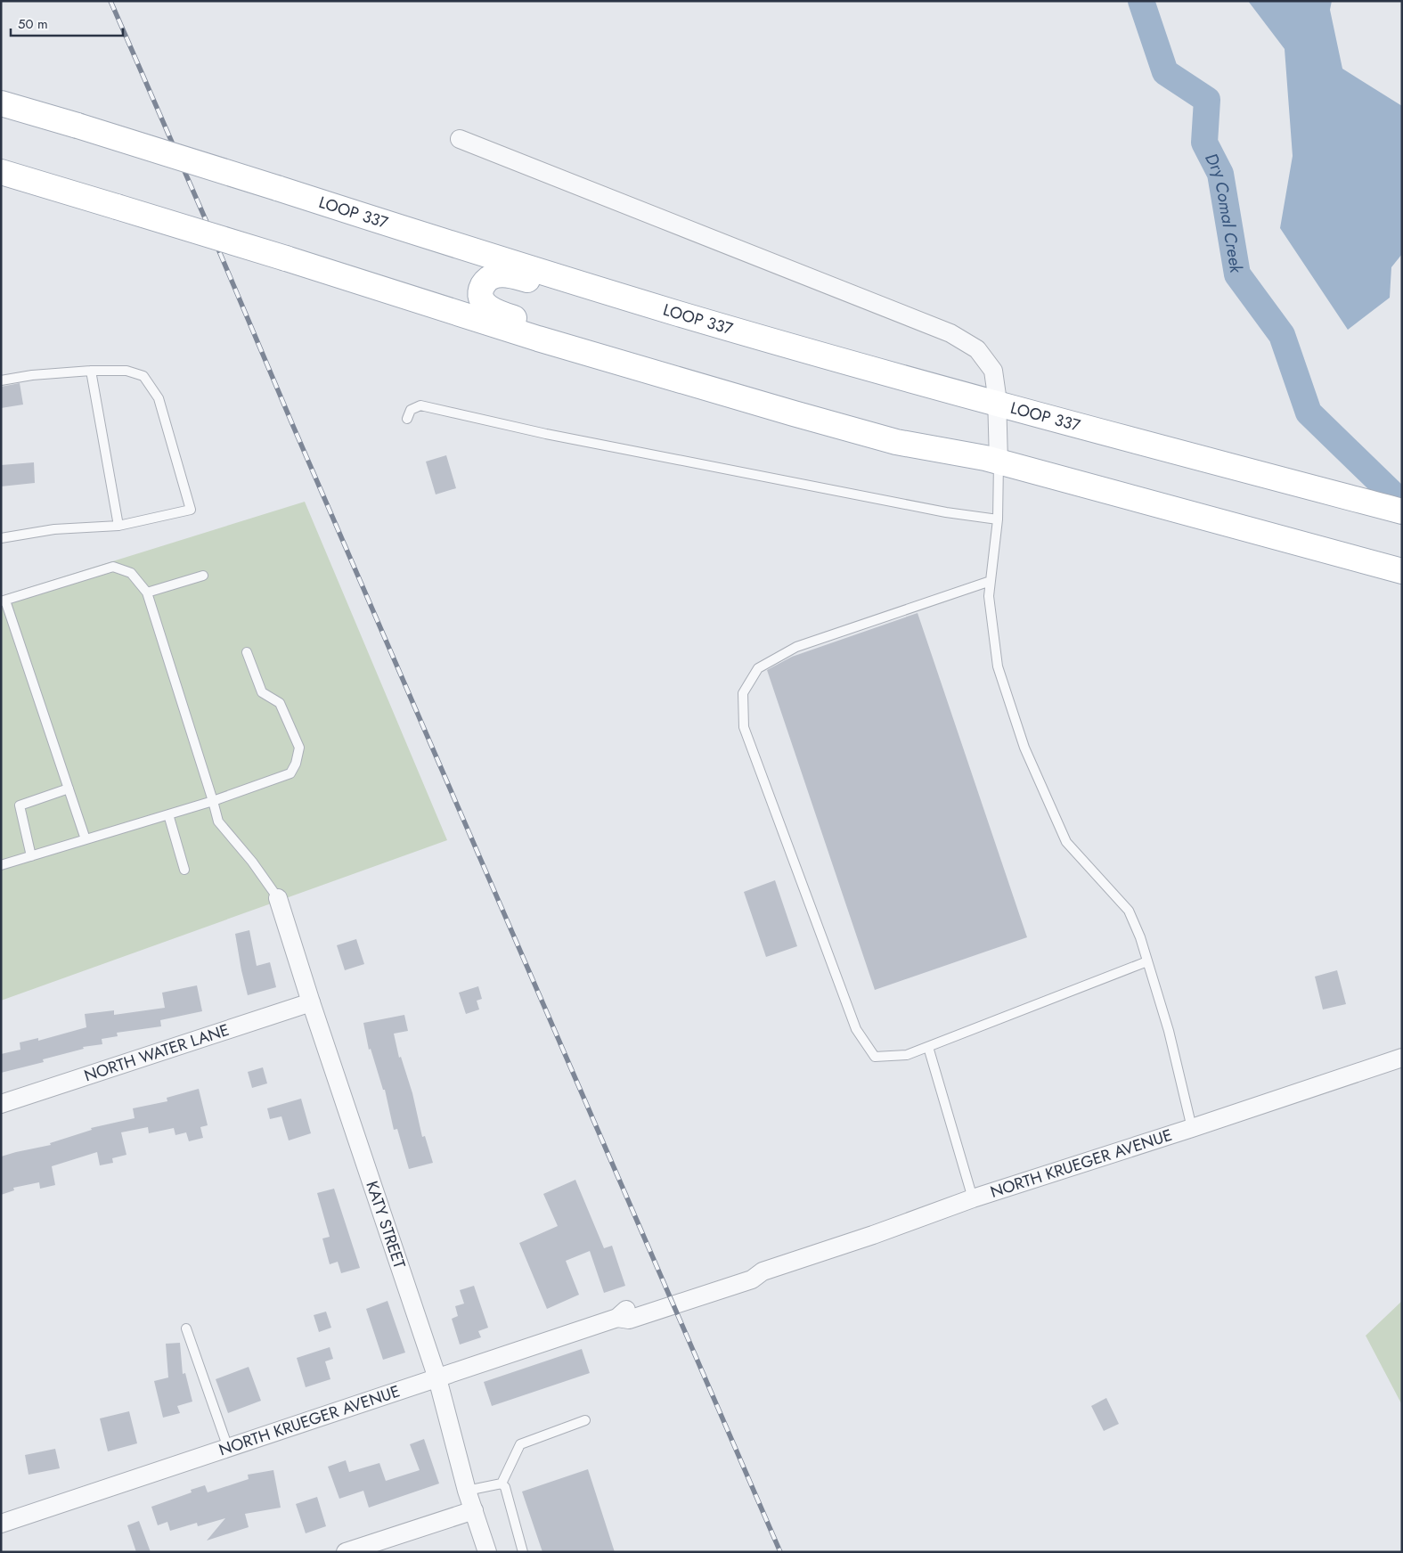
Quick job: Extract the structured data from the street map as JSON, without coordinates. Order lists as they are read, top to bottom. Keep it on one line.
{"streets":{"main road":["LOOP 337"],"street":["NORTH WATER LANE","NORTH KRUEGER AVENUE","KATY STREET"]},"crossings":[["NORTH WATER LANE","KATY STREET"],["NORTH KRUEGER AVENUE","KATY STREET"]],"water":["Dry Comal Creek"],"scale_bar":"50 m"}
